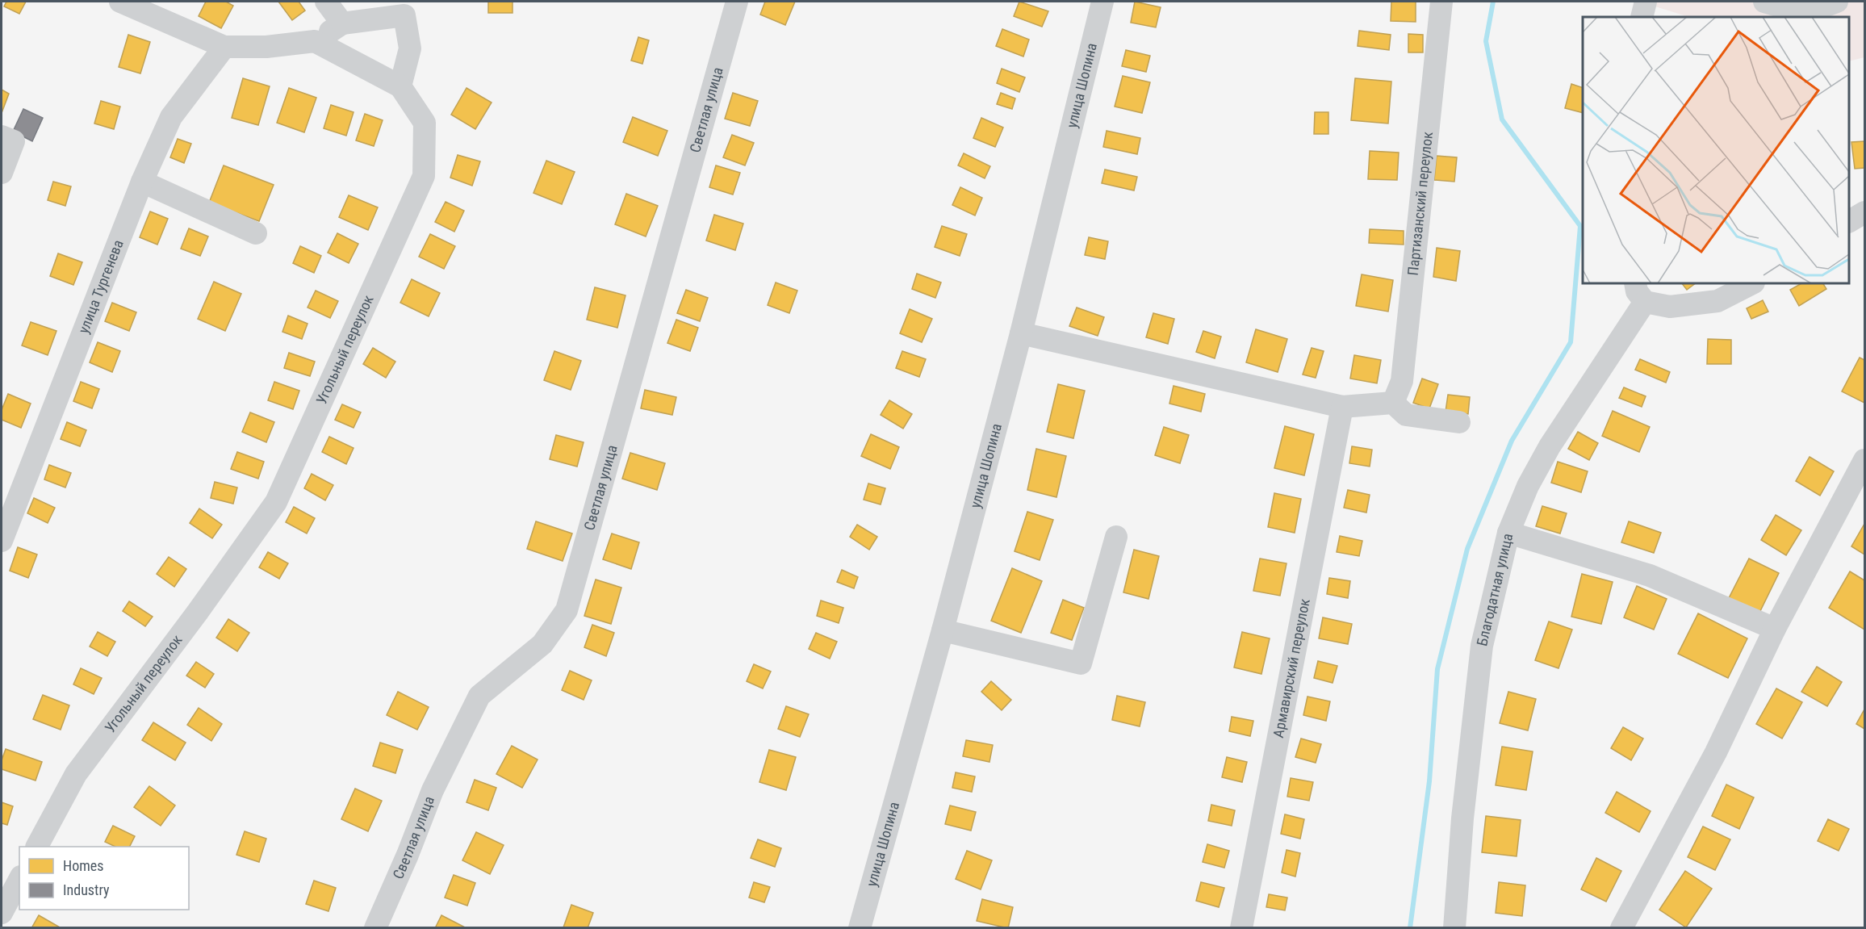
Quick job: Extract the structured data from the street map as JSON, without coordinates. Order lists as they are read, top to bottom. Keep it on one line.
{"streets":{"street":["улица Шопина","Светлая улица","Партизанский переулок","улица Тургенева","Угольный переулок","Благодатная улица","Армавирский переулок"]},"legend":["Homes","Industry"]}
